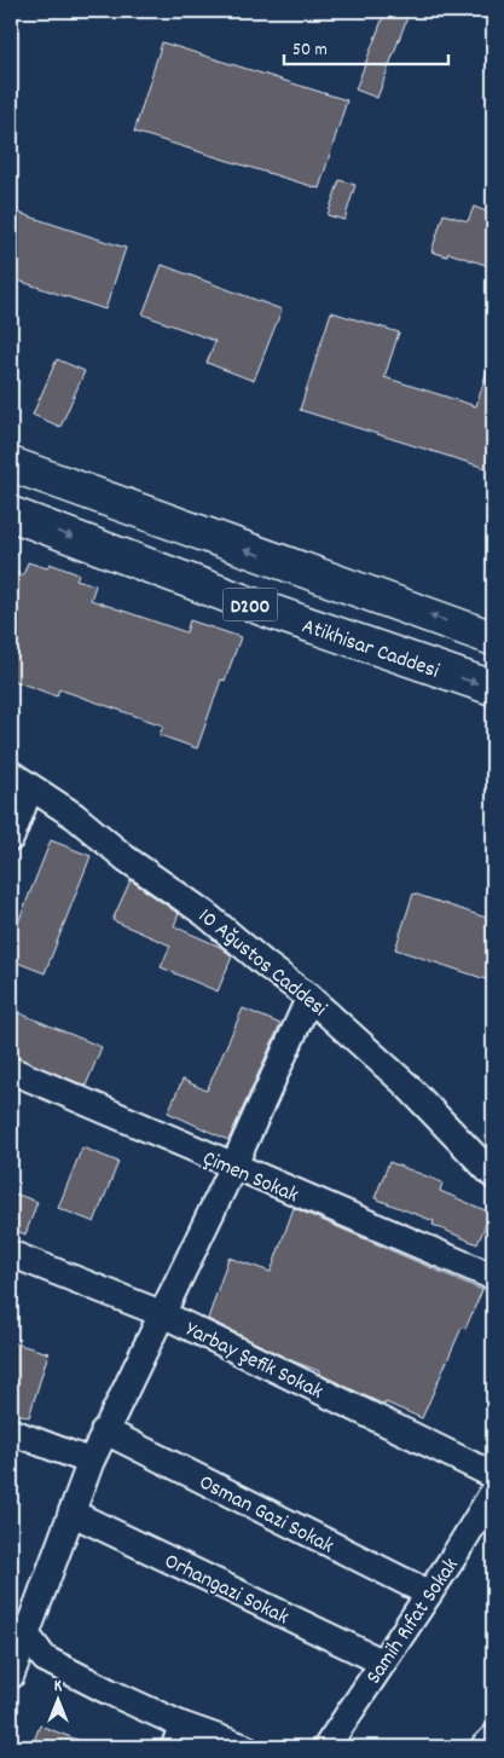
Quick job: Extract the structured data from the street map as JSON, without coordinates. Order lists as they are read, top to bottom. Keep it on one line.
{"streets":{"highway":["D200","Atikhisar Caddesi"],"street":["10 Ağustos Caddesi","Çimen Sokak","Yarbay Şefik Sokak","Osman Gazi Sokak","Orhangazi Sokak","Samih Rıfat Sokak"]},"crossings":[["Osman Gazi Sokak","Samih Rıfat Sokak"],["Orhangazi Sokak","Samih Rıfat Sokak"]],"scale_bar":"50 m","north":"top"}
